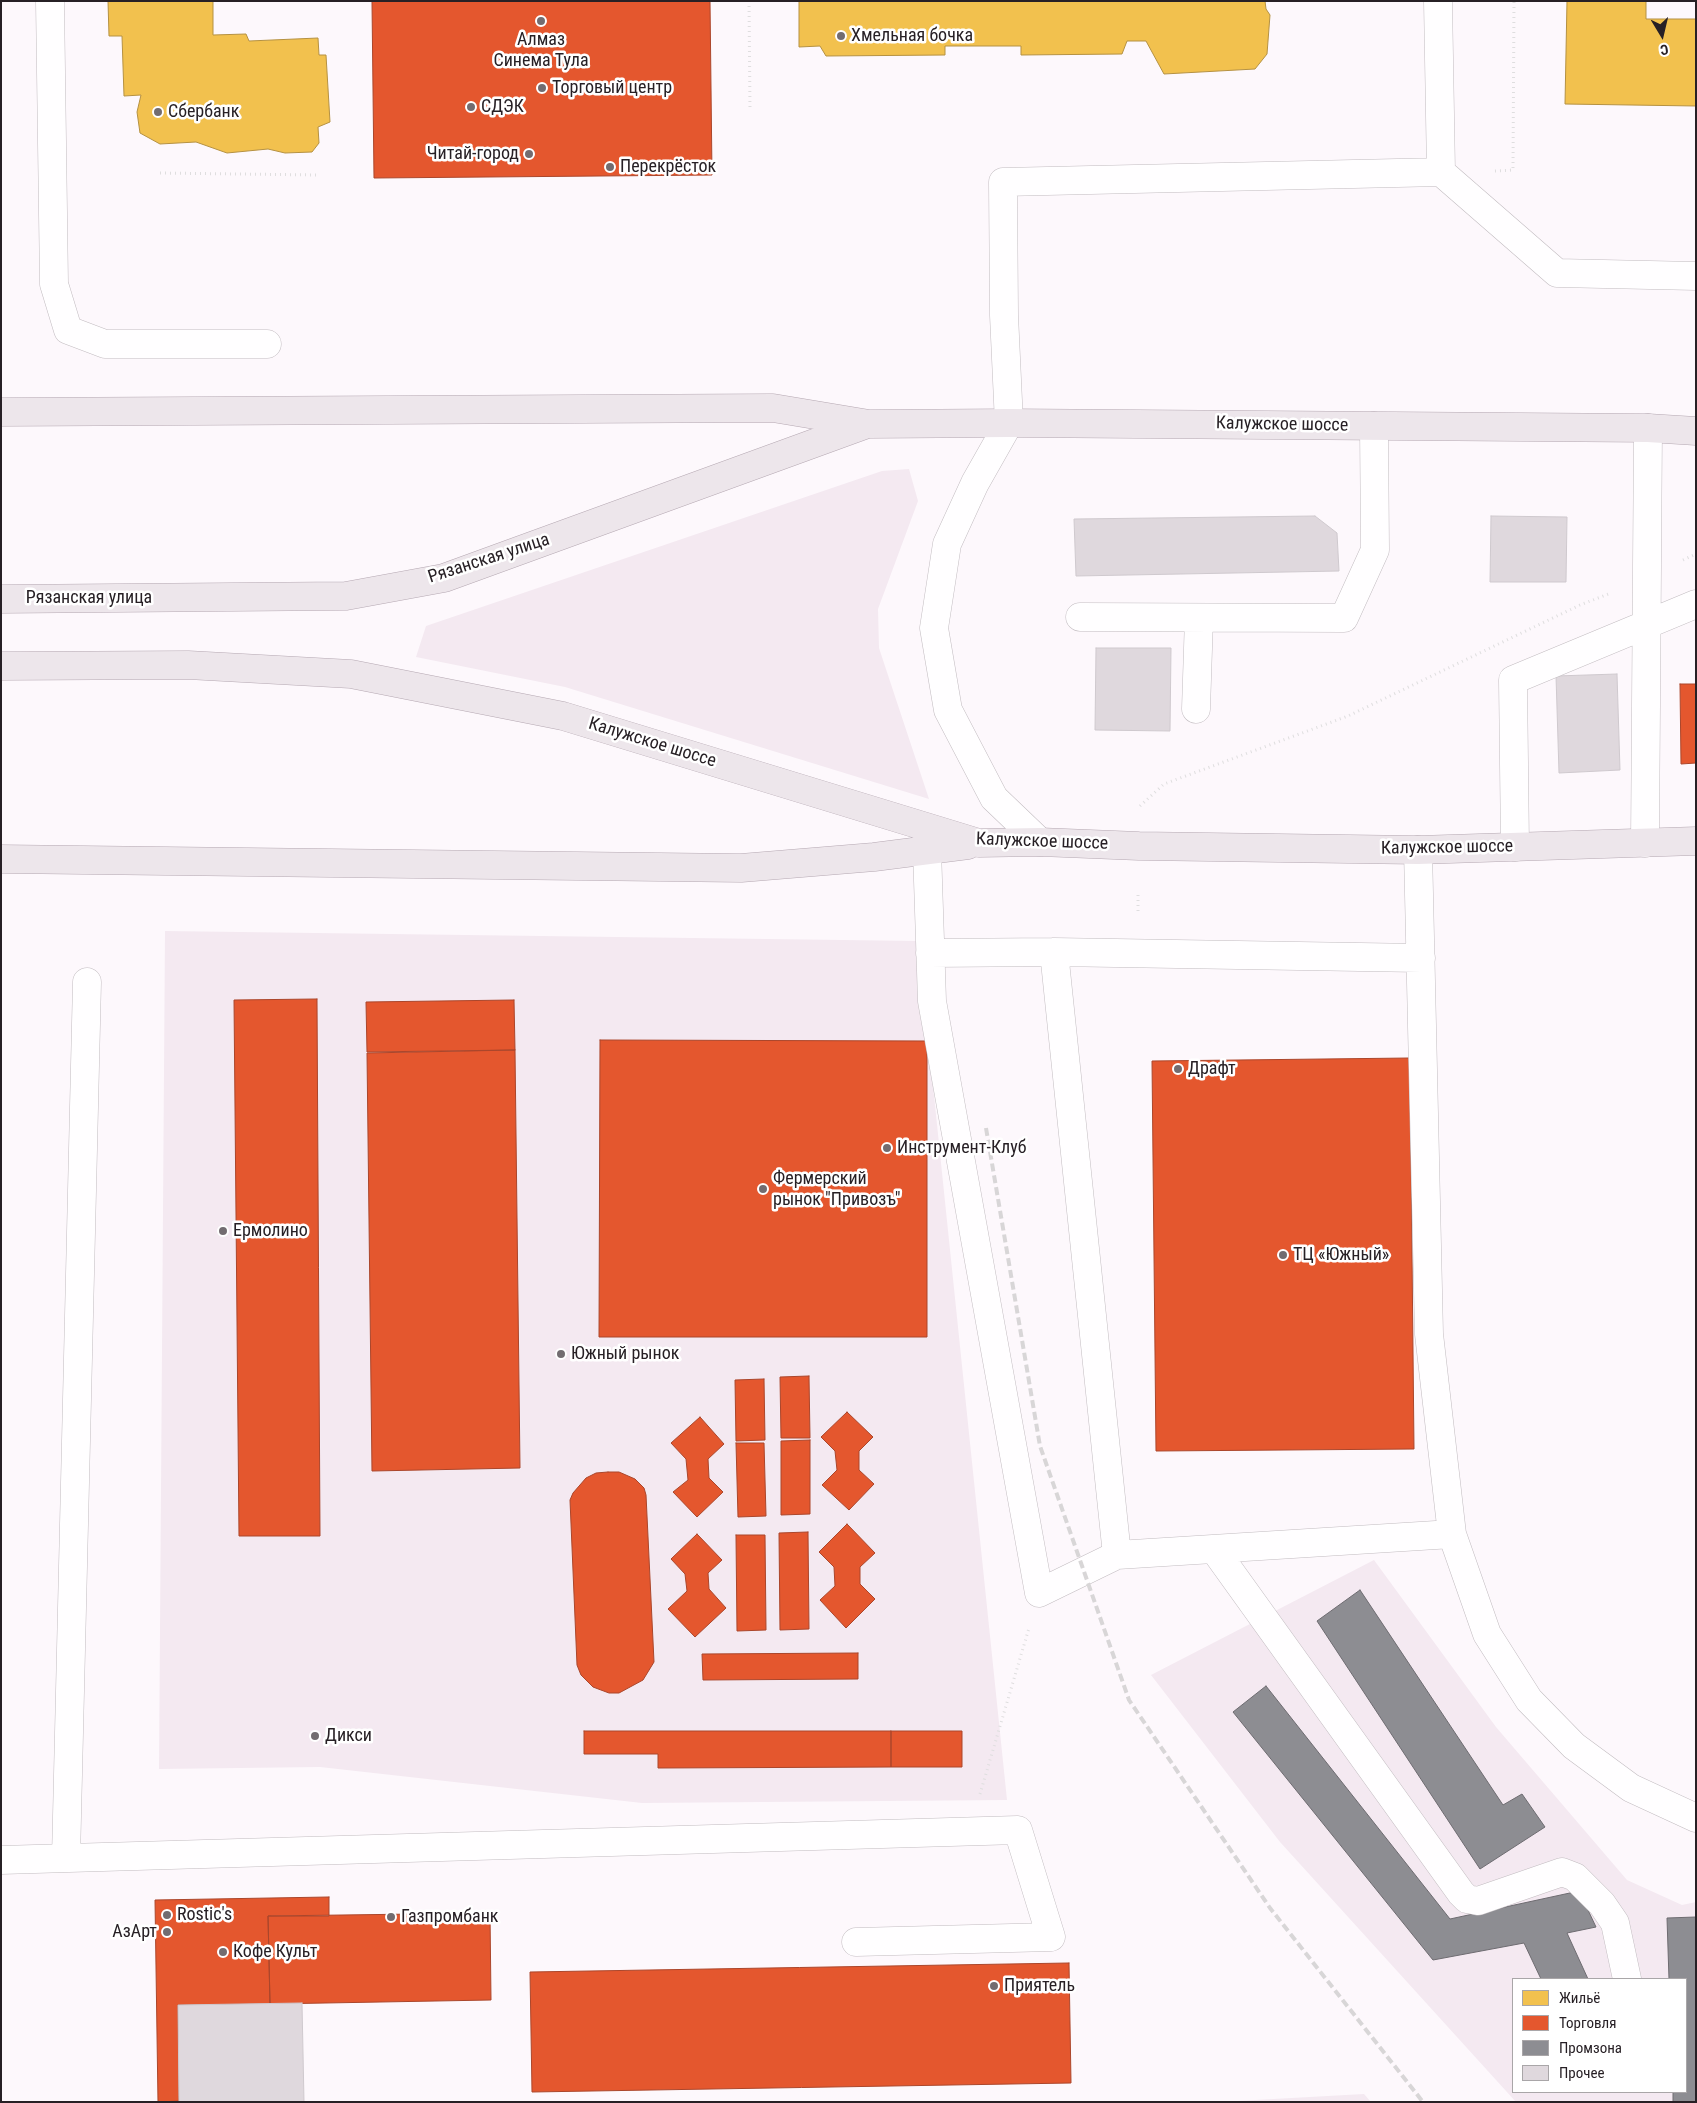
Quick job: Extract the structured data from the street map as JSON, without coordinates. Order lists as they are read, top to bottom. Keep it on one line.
{"streets":{"main road":["Калужское шоссе","Рязанская улица"]},"crossings":[["Калужское шоссе","Рязанская улица"]],"places":["Алмаз Синема Тула","Хмельная бочка","Торговый центр","СДЭК","Сбербанк","Читай-город","Перекрёсток","Драфт","Инструмент-Клуб","Фермерский рынок \"Привозъ\"","Ермолино","ТЦ «Южный»","Южный рынок","Дикси","Rostic's","Газпромбанк","АзАрт","Кофе Культ","Приятель"],"legend":["Жильё","Торговля","Промзона","Прочее"],"north":"bottom"}
